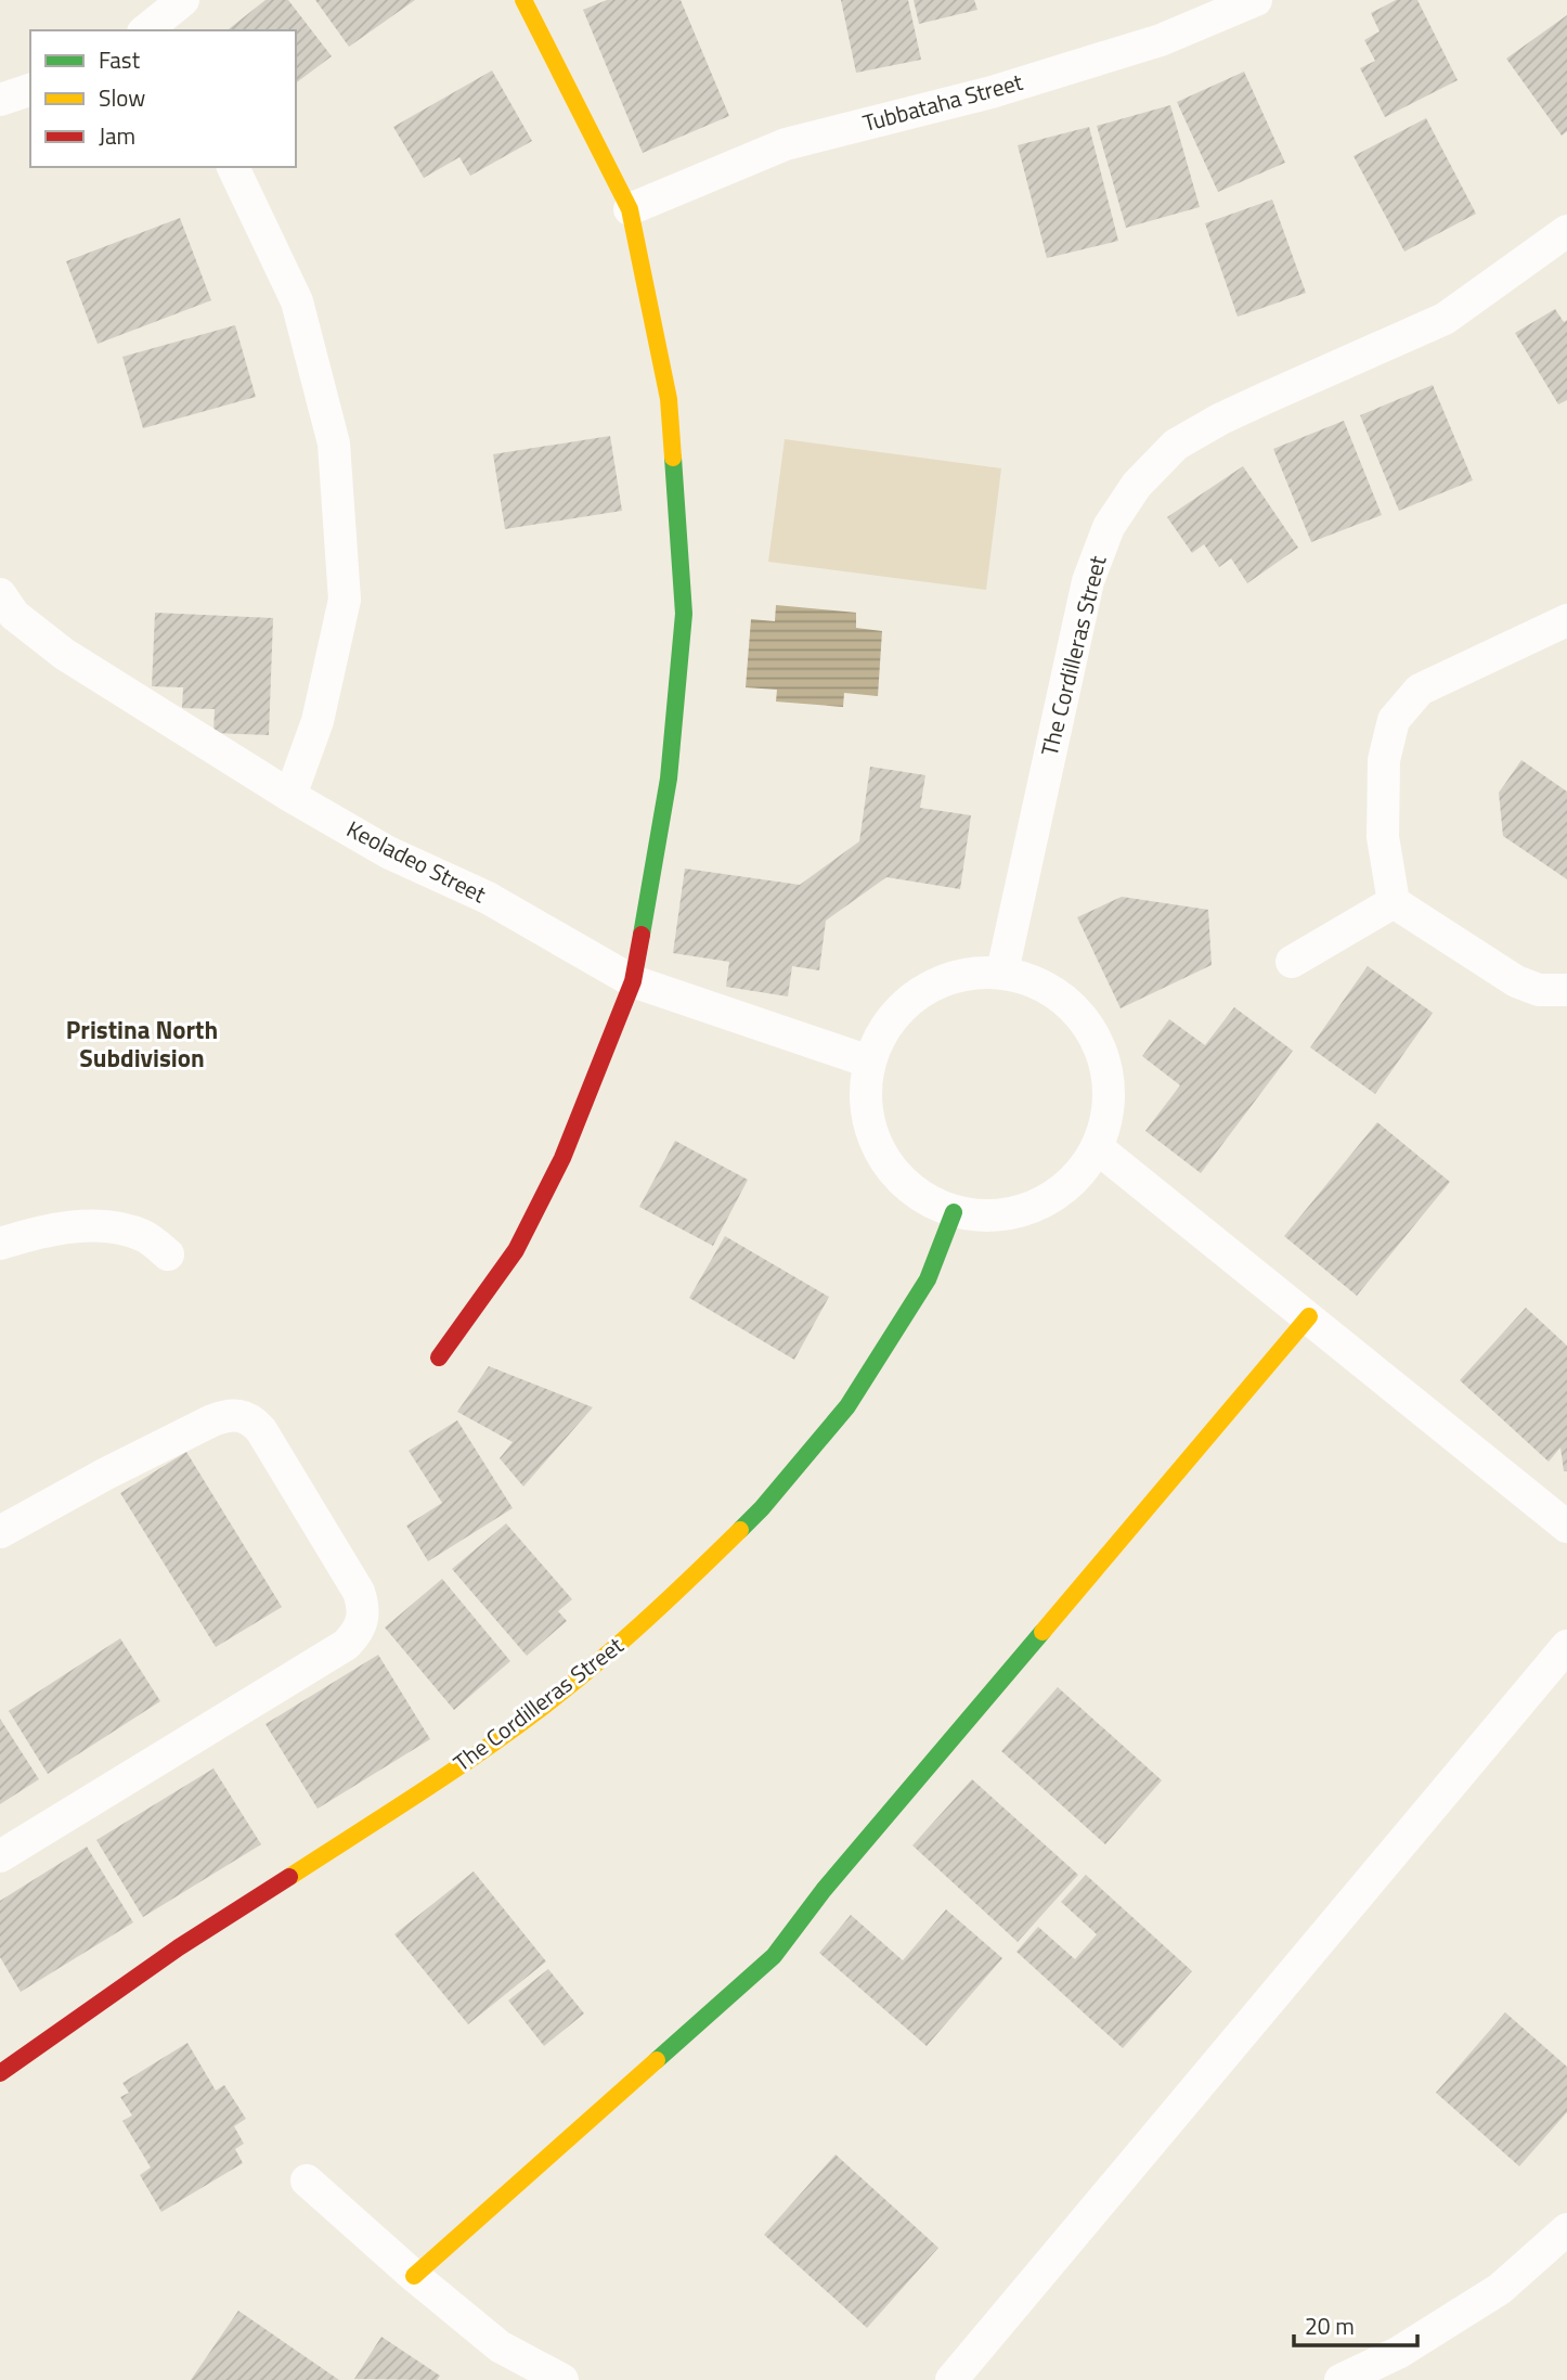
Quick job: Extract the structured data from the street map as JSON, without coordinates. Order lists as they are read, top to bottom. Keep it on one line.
{"streets":{"street":["Tubbataha Street","The Cordilleras Street","Keoladeo Street"]},"crossings":[["The Cordilleras Street","Keoladeo Street"]],"districts":["Pristina North Subdivision"],"legend":["Fast","Slow","Jam"],"scale_bar":"20 m"}
